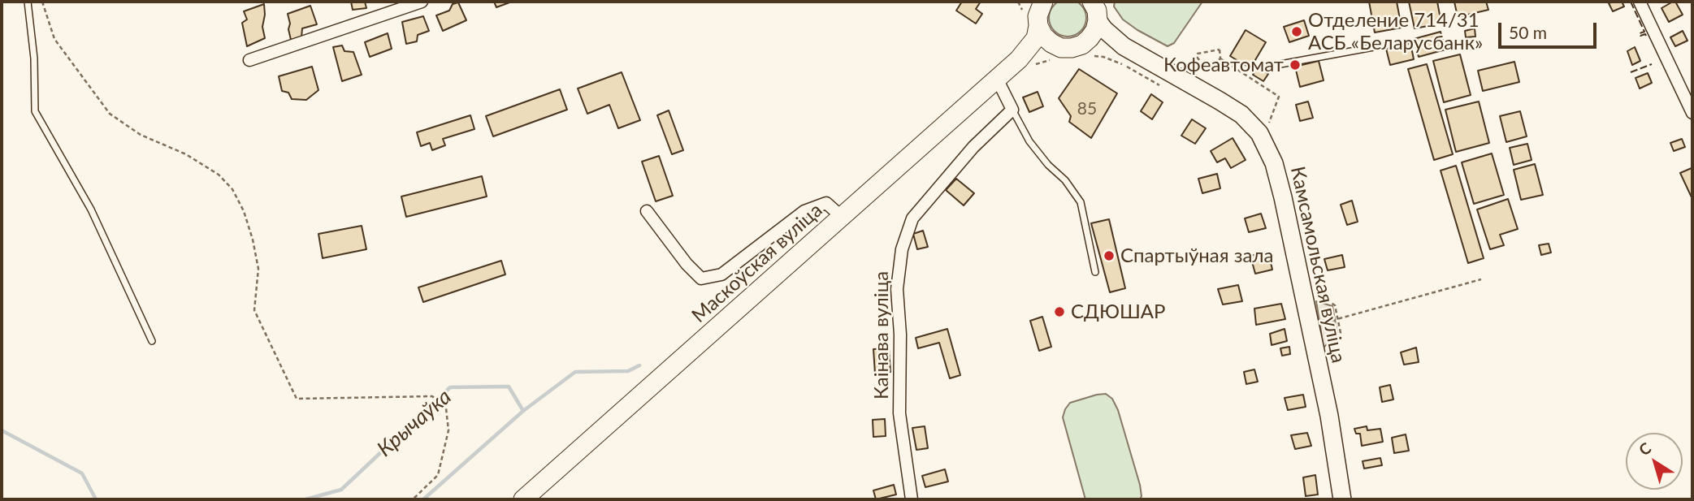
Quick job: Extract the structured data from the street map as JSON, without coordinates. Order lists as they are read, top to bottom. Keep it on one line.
{"streets":{"main road":["Маскоўская вуліца","Камсамольская вуліца"],"street":["Каінава вуліца"]},"crossings":[["Маскоўская вуліца","Камсамольская вуліца"]],"water":["Крычаўка"],"places":["Отделение 714/31 АСБ «Беларусбанк»","Кофеавтомат","Спартыўная зала","СДЮШАР"],"house_numbers":["85"],"scale_bar":"50 m","north":"top left"}
